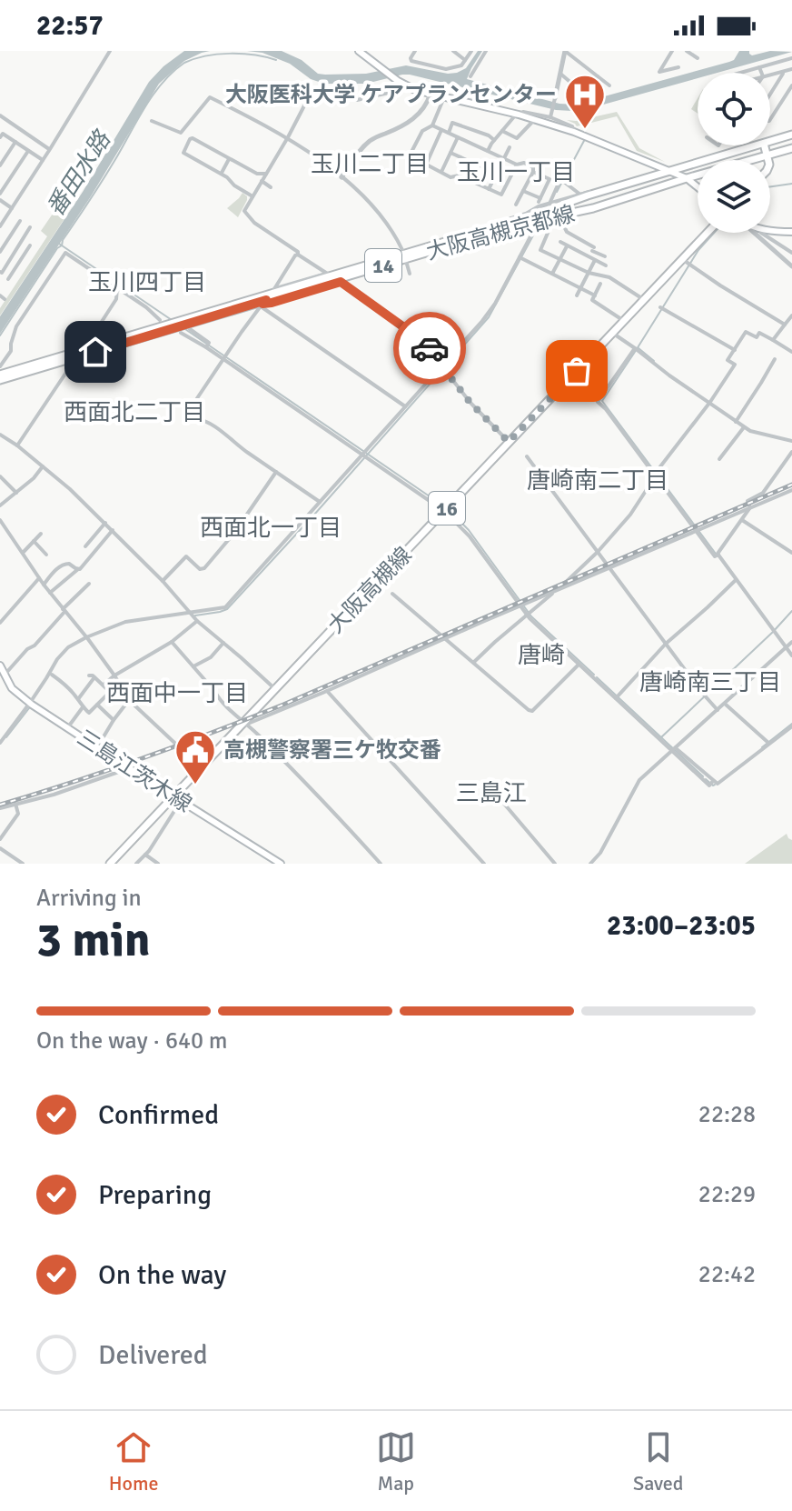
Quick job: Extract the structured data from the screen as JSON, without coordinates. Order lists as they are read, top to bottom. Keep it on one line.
{"streets":{"main road":["大阪高槻京都線","14","16","大阪高槻線","三島江茨木線"]},"crossings":[["大阪高槻線","三島江茨木線"]],"districts":["玉川二丁目","玉川一丁目","玉川四丁目","西面北二丁目","唐崎南二丁目","西面北一丁目","唐崎","唐崎南三丁目","西面中一丁目","三島江"],"water":["番田水路"],"places":{"hospital":["大阪医科大学 ケアプランセンター"],"public building":["高槻警察署三ケ牧交番"]},"page":{"status":"22:57","heading":["3 min","Arriving in","23:00–23:05"],"bar":"On the way · 640 m","list":[["Confirmed","22:28"],["Preparing","22:29"],["On the way","22:42"],"Delivered"],"tabs":["Home","Map","Saved"]}}
